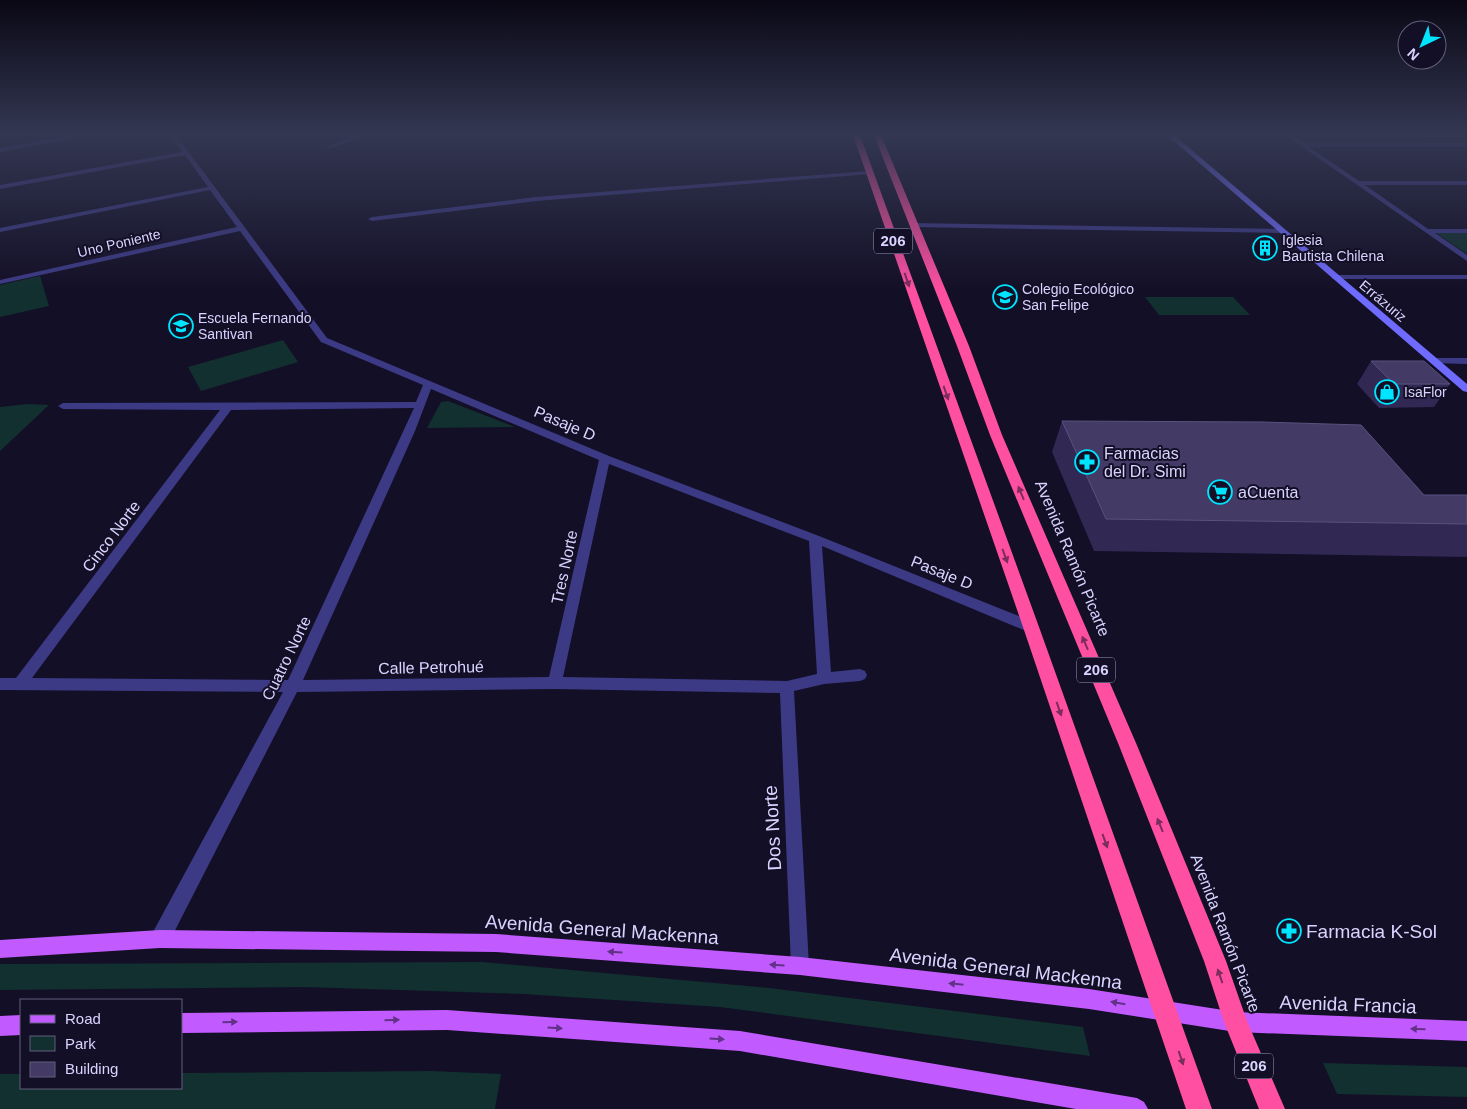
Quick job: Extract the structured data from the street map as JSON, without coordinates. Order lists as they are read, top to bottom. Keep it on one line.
{"streets":{"highway":["206","Avenida Ramón Picarte"],"main road":["Avenida General Mackenna","Avenida Francia"],"street":["Uno Poniente","Errázuriz","Pasaje D","Cinco Norte","Tres Norte","Cuatro Norte","Calle Petrohué","Dos Norte"]},"crossings":[["206","Pasaje D"],["206","Avenida General Mackenna"],["Uno Poniente","Pasaje D"],["Pasaje D","Tres Norte"],["Pasaje D","Cuatro Norte"],["Cinco Norte","Calle Petrohué"],["Avenida Ramón Picarte","Avenida Francia"],["Tres Norte","Calle Petrohué"],["Cuatro Norte","Calle Petrohué"],["Cuatro Norte","Avenida General Mackenna"],["Calle Petrohué","Dos Norte"],["Dos Norte","Avenida General Mackenna"],["Avenida General Mackenna","Avenida Francia"]],"one_way":["Avenida Francia"],"places":{"building":["Iglesia Bautista Chilena"],"school or university":["Colegio Ecológico San Felipe","Escuela Fernando Santivan"],"shop":["IsaFlor"],"pharmacy":["Farmacias del Dr. Simi","Farmacia K-Sol"],"supermarket":["aCuenta"]},"legend":["Road","Park","Building"],"north":"bottom left"}
